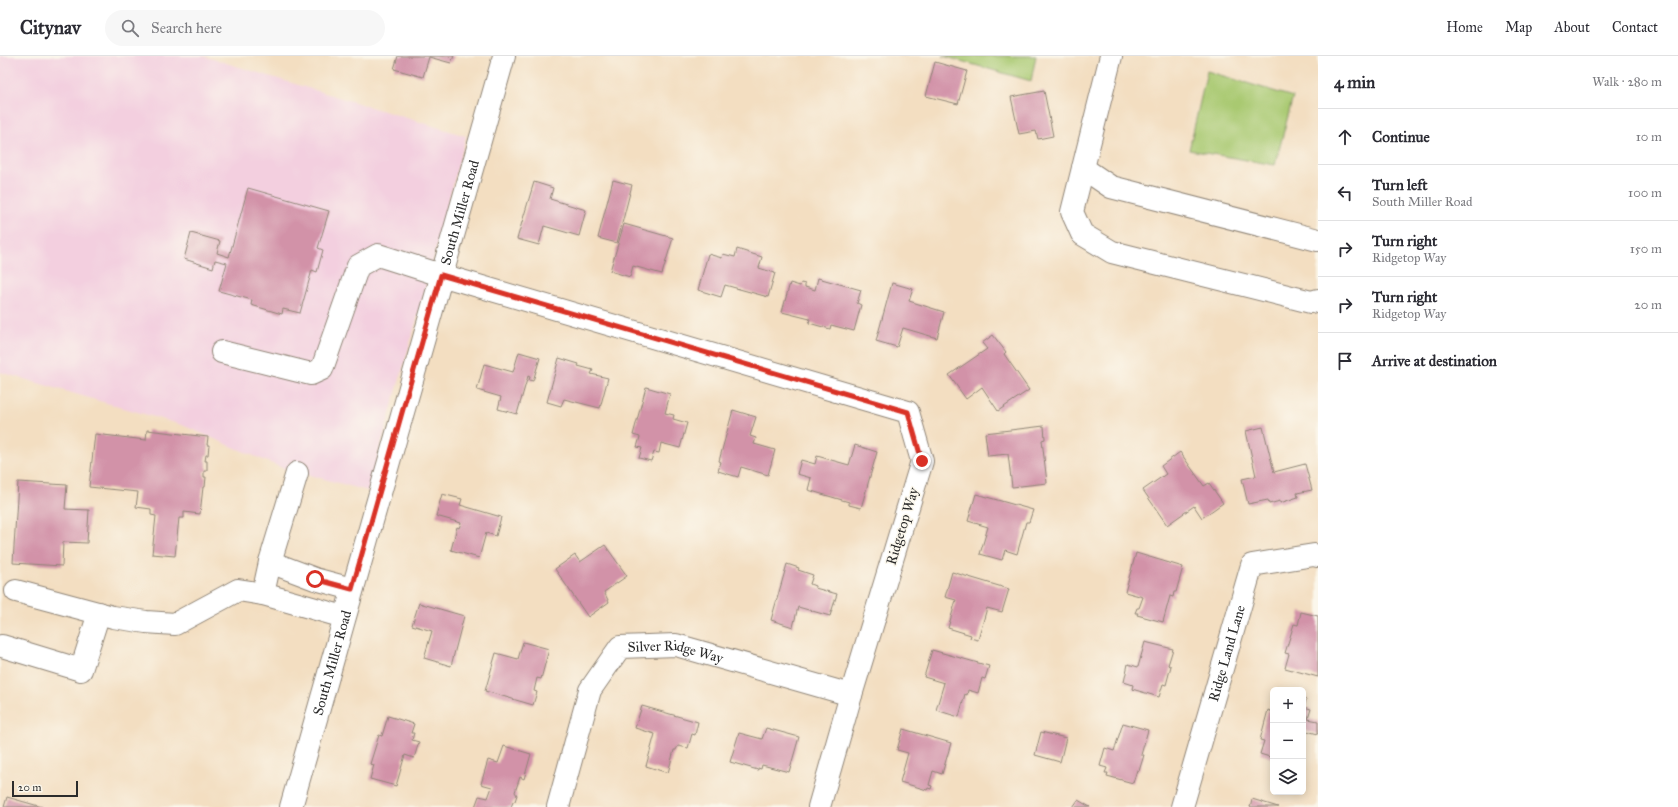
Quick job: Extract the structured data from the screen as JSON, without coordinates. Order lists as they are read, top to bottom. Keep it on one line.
{"streets":{"street":["South Miller Road","Ridgetop Way","Silver Ridge Way","Ridge Land Lane"]},"crossings":[["South Miller Road","Ridgetop Way"],["Ridgetop Way","Silver Ridge Way"]],"scale_bar":"20 m","page":{"header":"Citynav","search":"Search here","nav":["Home","Map","About","Contact"],"heading":["4 min","Walk · 280 m"],"list":[["Continue","10 m"],["Turn left","South Miller Road","100 m"],["Turn right","Ridgetop Way","150 m"],["Turn right","Ridgetop Way","20 m"],"Arrive at destination"],"map_buttons":["+","−"],"scale":"20 m"}}
